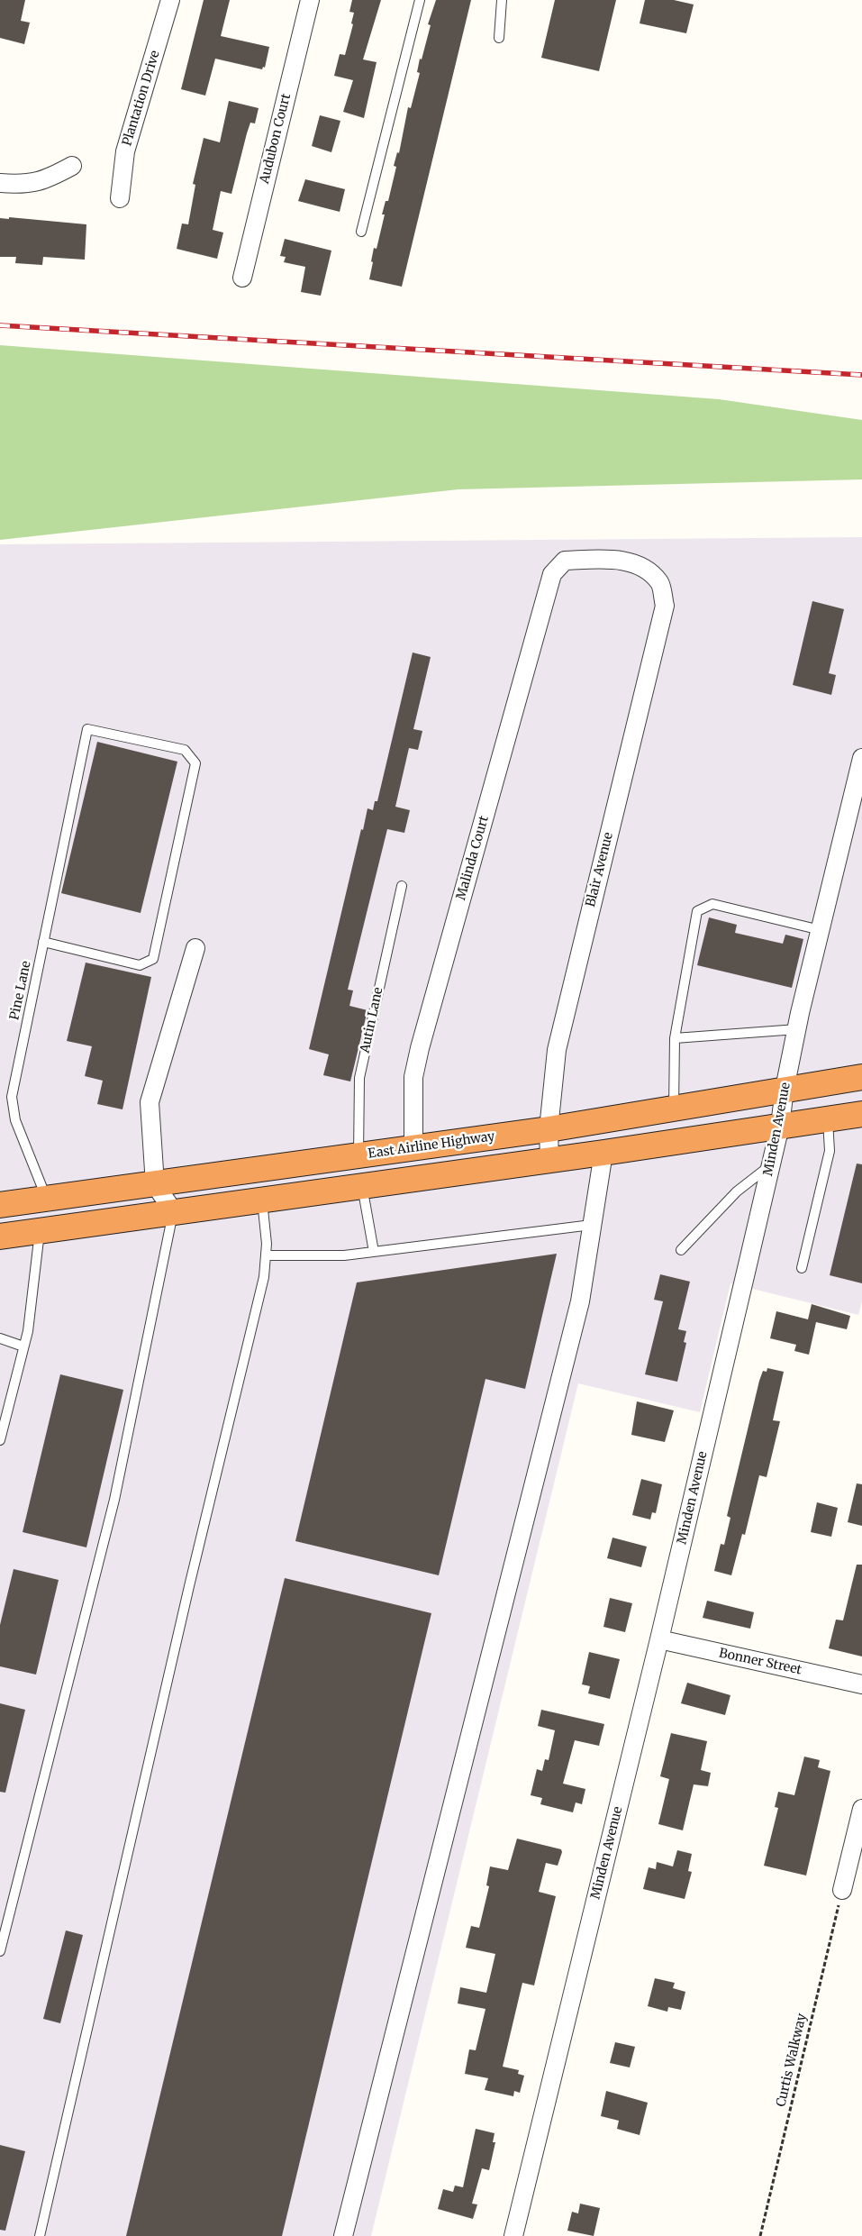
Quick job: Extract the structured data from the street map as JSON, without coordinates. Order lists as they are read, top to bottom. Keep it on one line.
{"streets":{"highway":["East Airline Highway"],"street":["Plantation Drive","Audubon Court","Malinda Court","Blair Avenue","Minden Avenue","Bonner Street"],"lane":["Pine Lane","Autin Lane"],"path":["Curtis Walkway"]},"crossings":[["Malinda Court","Blair Avenue"],["Malinda Court","East Airline Highway"],["Blair Avenue","East Airline Highway"],["Pine Lane","East Airline Highway"],["Autin Lane","East Airline Highway"],["Minden Avenue","East Airline Highway"],["Minden Avenue","Bonner Street"]]}
